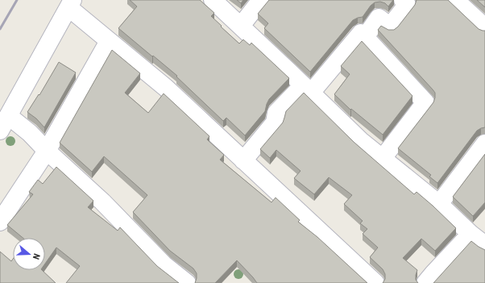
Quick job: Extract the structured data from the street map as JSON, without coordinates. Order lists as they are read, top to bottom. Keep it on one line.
{"north":"right"}
